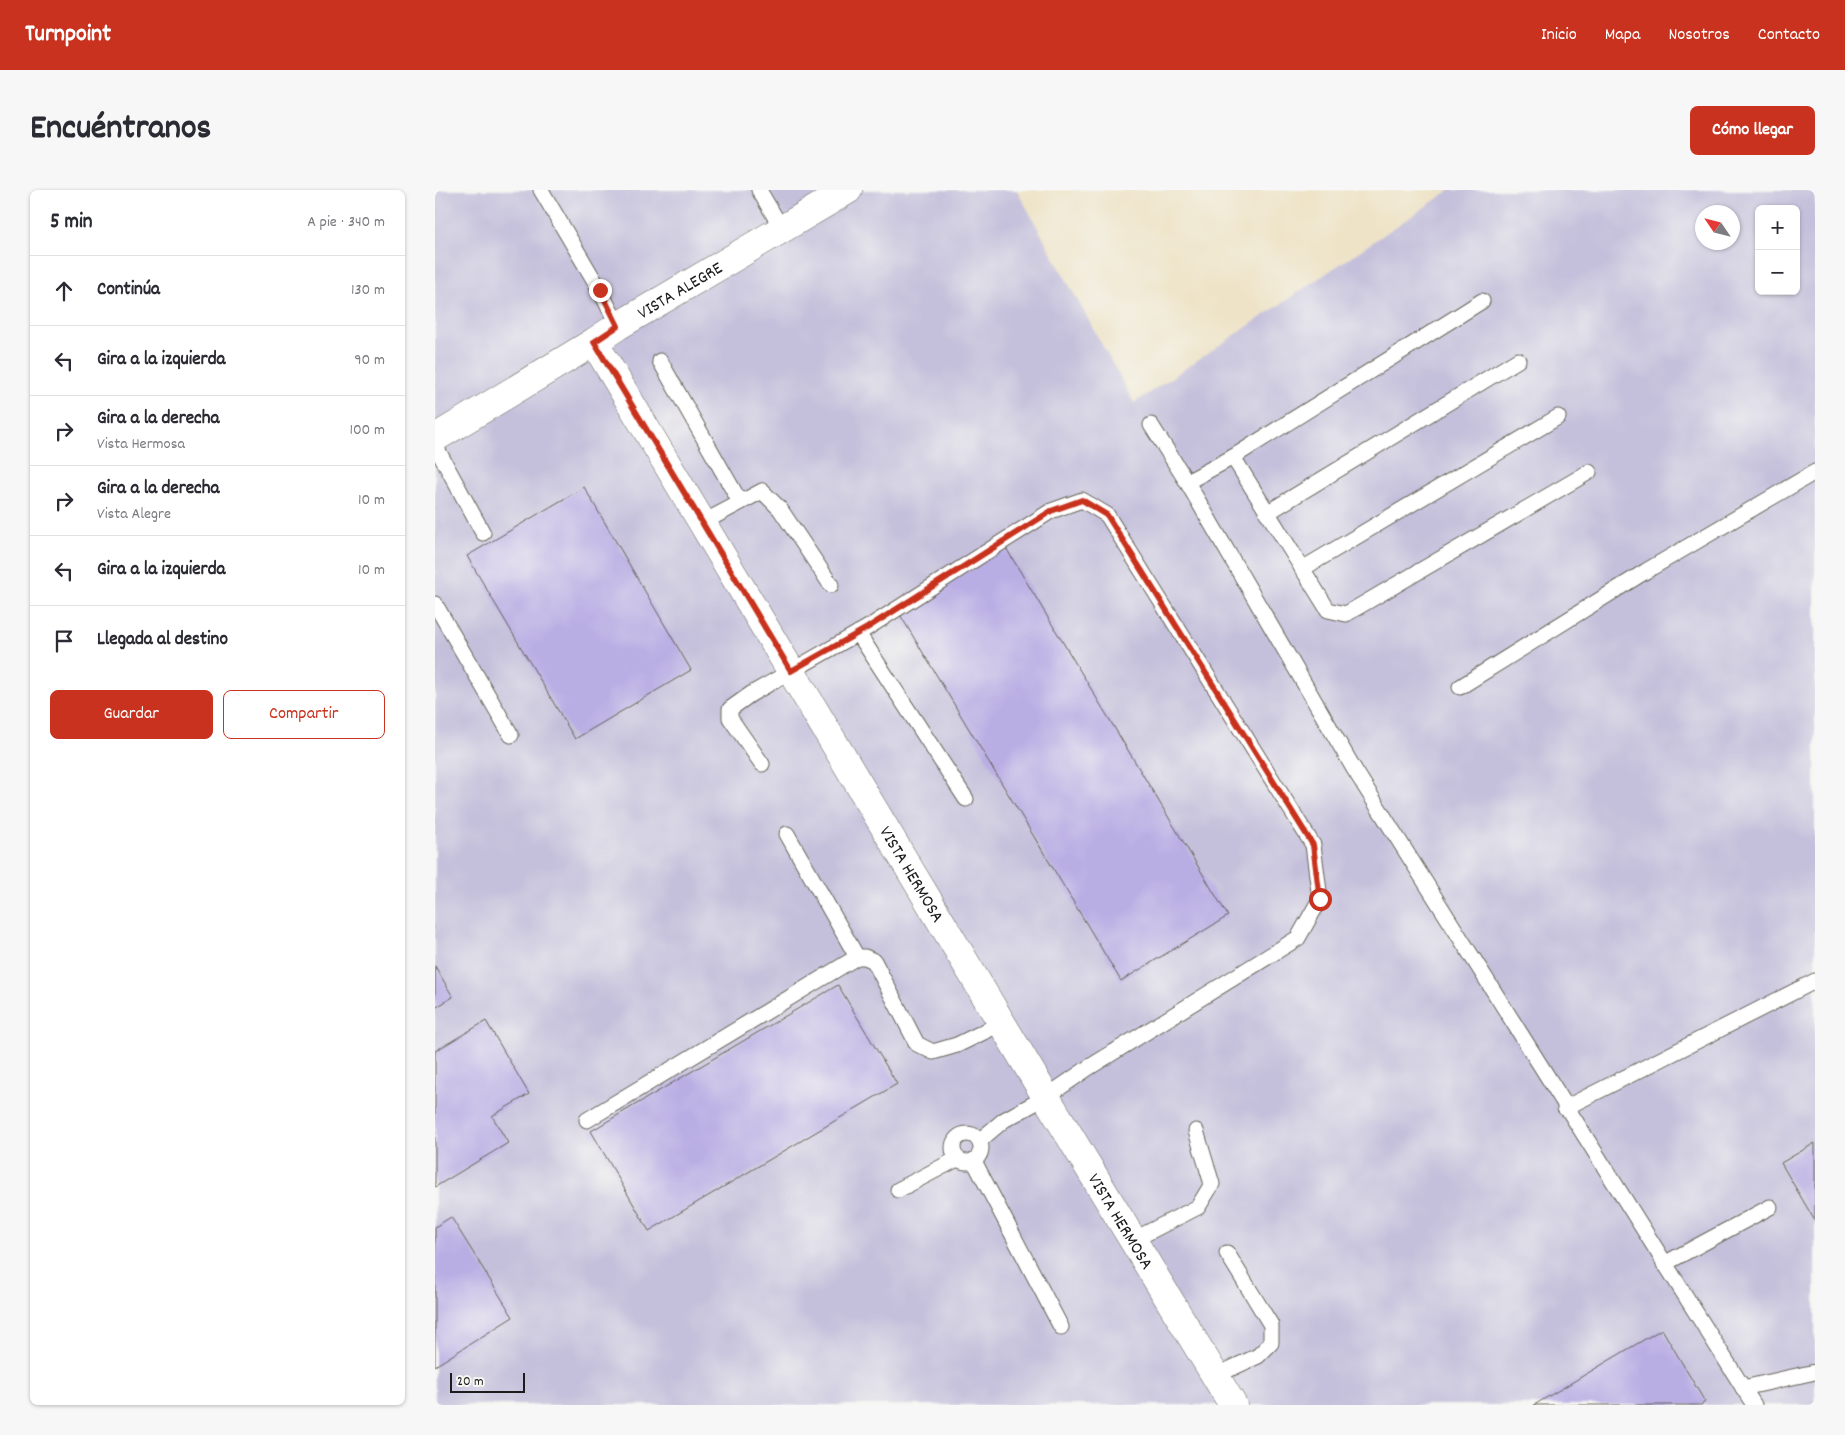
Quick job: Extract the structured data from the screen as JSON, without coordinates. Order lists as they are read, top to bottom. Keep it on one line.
{"streets":{"street":["VISTA ALEGRE","VISTA HERMOSA"]},"crossings":[["VISTA ALEGRE","VISTA HERMOSA"]],"scale_bar":"20 m","north":"top left","page":{"header":"Turnpoint","nav":["Inicio","Mapa","Nosotros","Contacto"],"title":"Encuéntranos","buttons":["Cómo llegar",["Guardar","Compartir"]],"heading":["5 min","A pie · 340 m"],"map_buttons":["+","−"],"list":[["Continúa","130 m"],["Gira a la izquierda","90 m"],["Gira a la derecha","Vista Hermosa","100 m"],["Gira a la derecha","Vista Alegre","10 m"],["Gira a la izquierda","10 m"],"Llegada al destino"],"scale":"20 m"}}
